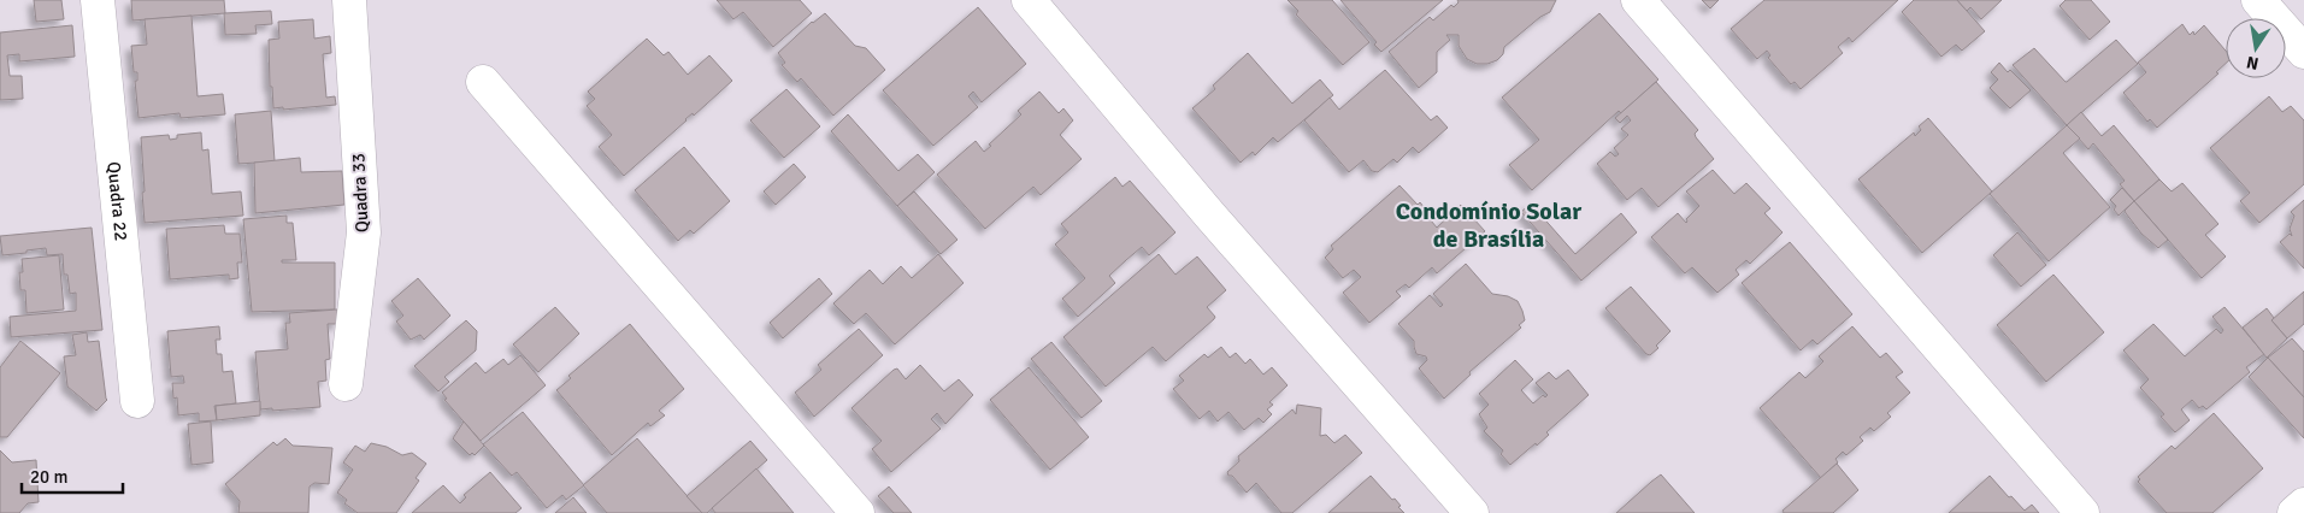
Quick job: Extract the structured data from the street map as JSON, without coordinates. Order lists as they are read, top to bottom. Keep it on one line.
{"streets":{"street":["Quadra 33","Quadra 22"]},"districts":["Condomínio Solar de Brasília"],"scale_bar":"20 m","north":"bottom"}
